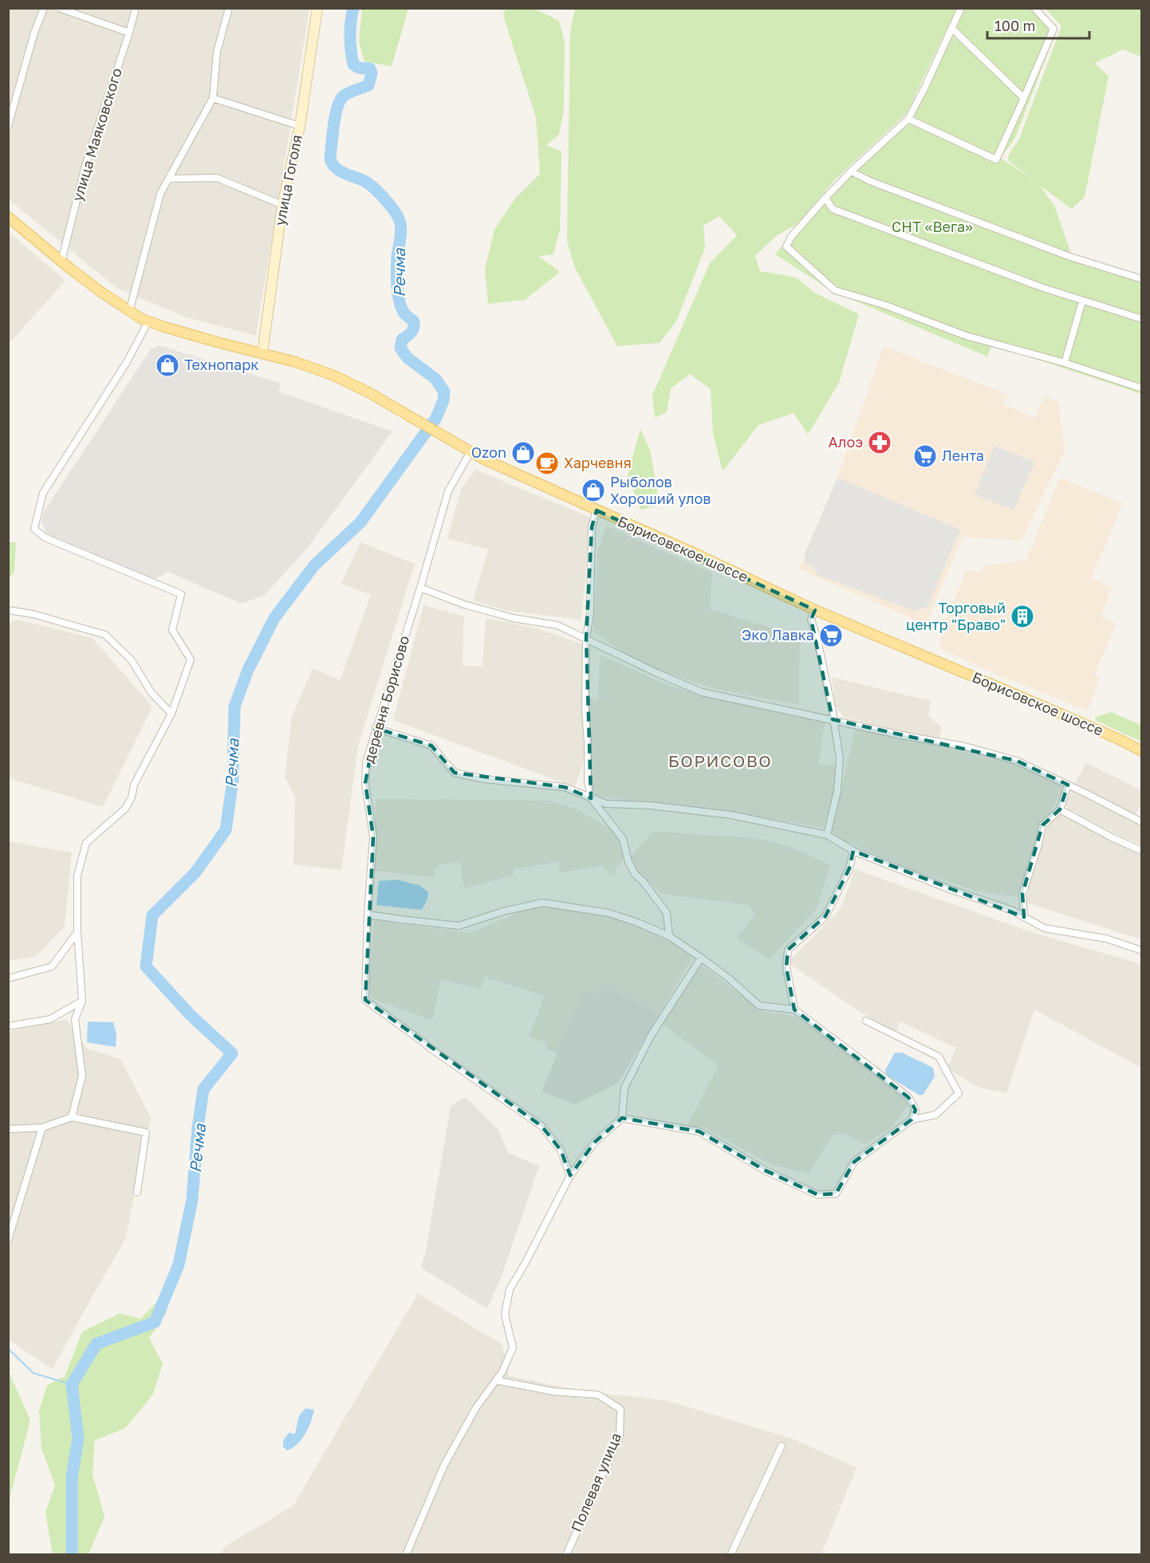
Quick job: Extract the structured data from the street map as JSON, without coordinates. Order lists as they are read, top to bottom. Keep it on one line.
{"streets":{"main road":["Борисовское шоссе"],"street":["улица Маяковского","улица Гоголя","деревня Борисово","Полевая улица"]},"crossings":[["улица Маяковского","Борисовское шоссе"],["улица Гоголя","Борисовское шоссе"],["Борисовское шоссе","деревня Борисово"]],"districts":["БОРИСОВО"],"water":["Речма"],"parks":["СНТ «Вега»"],"places":{"shop":["Технопарк","Ozon","Рыболов Хороший улов"],"pharmacy":["Алоэ"],"supermarket":["Лента","Эко Лавка"],"cafe":["Харчевня"],"building":["Торговый центр \"Браво\""]},"scale_bar":"100 m"}
